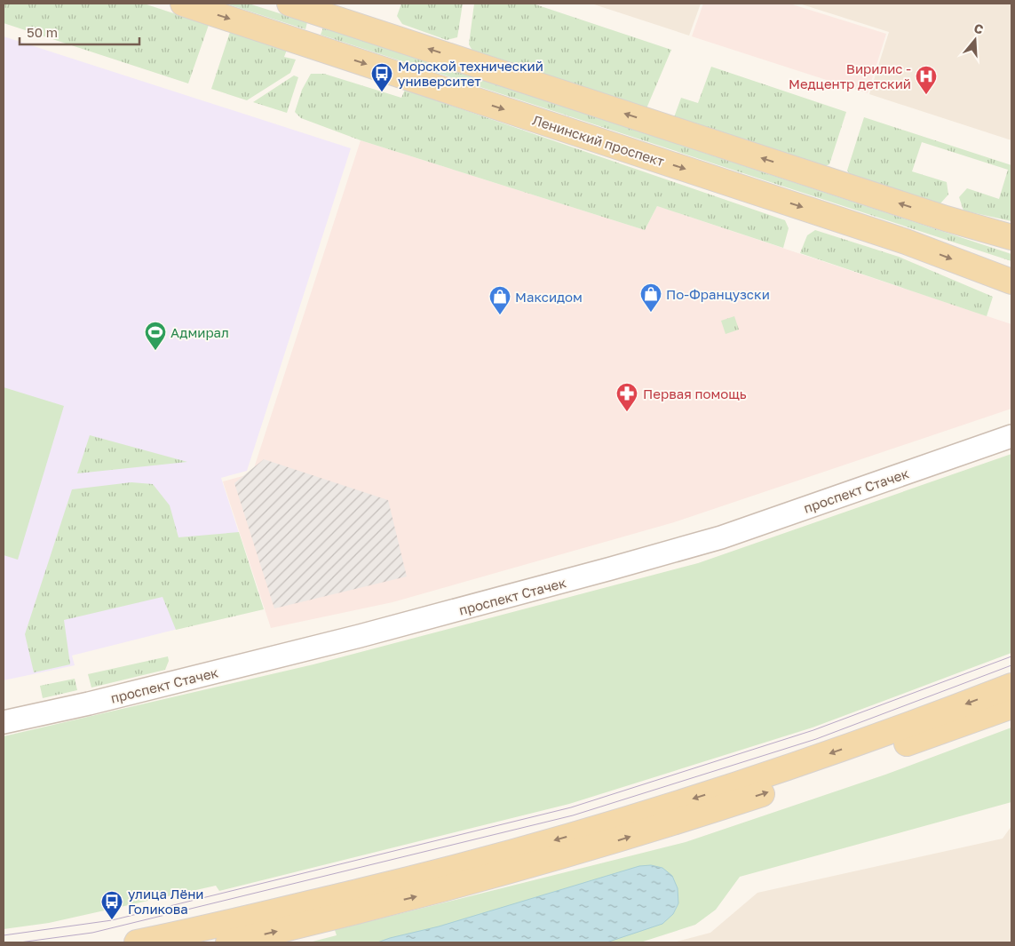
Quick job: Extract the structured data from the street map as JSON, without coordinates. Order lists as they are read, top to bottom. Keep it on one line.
{"streets":{"main road":["Ленинский проспект"],"street":["проспект Стачек"]},"places":{"bus stop":["Морской технический университет","улица Лёни Голикова"],"hospital":["Вирилис - Медцентр детский"],"shop":["По-Французски","Максидом"],"sports":["Адмирал"],"pharmacy":["Первая помощь"]},"scale_bar":"50 m","north":"top"}
